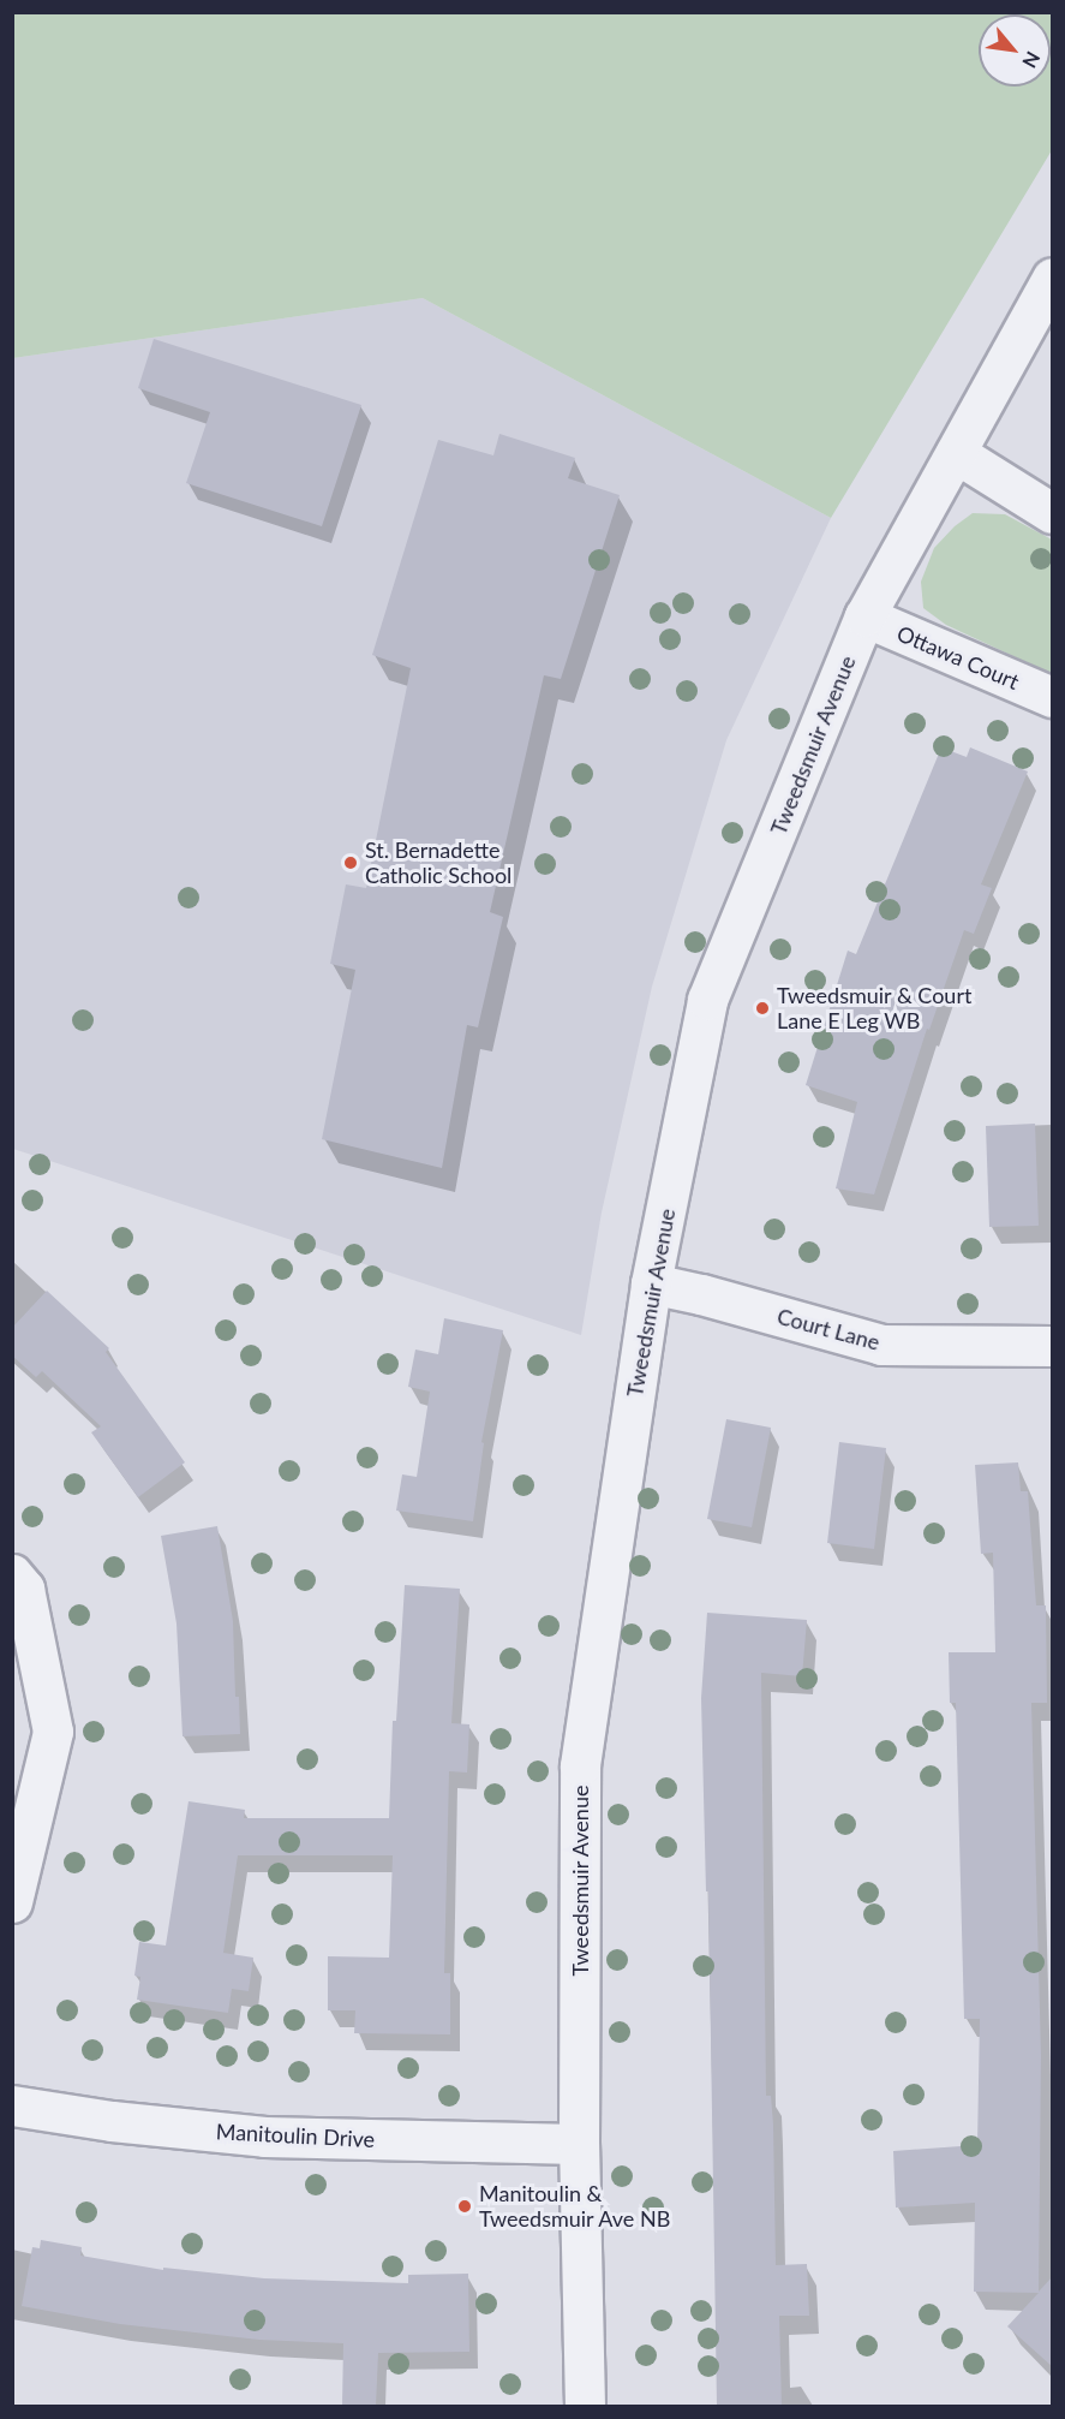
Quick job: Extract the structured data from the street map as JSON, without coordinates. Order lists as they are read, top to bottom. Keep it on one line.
{"streets":{"street":["Ottawa Court","Tweedsmuir Avenue","Court Lane","Manitoulin Drive"]},"crossings":[["Ottawa Court","Tweedsmuir Avenue"],["Tweedsmuir Avenue","Court Lane"],["Tweedsmuir Avenue","Manitoulin Drive"]],"places":["St. Bernadette Catholic School","Tweedsmuir & Court Lane E Leg WB","Manitoulin & Tweedsmuir Ave NB"],"north":"bottom right"}
